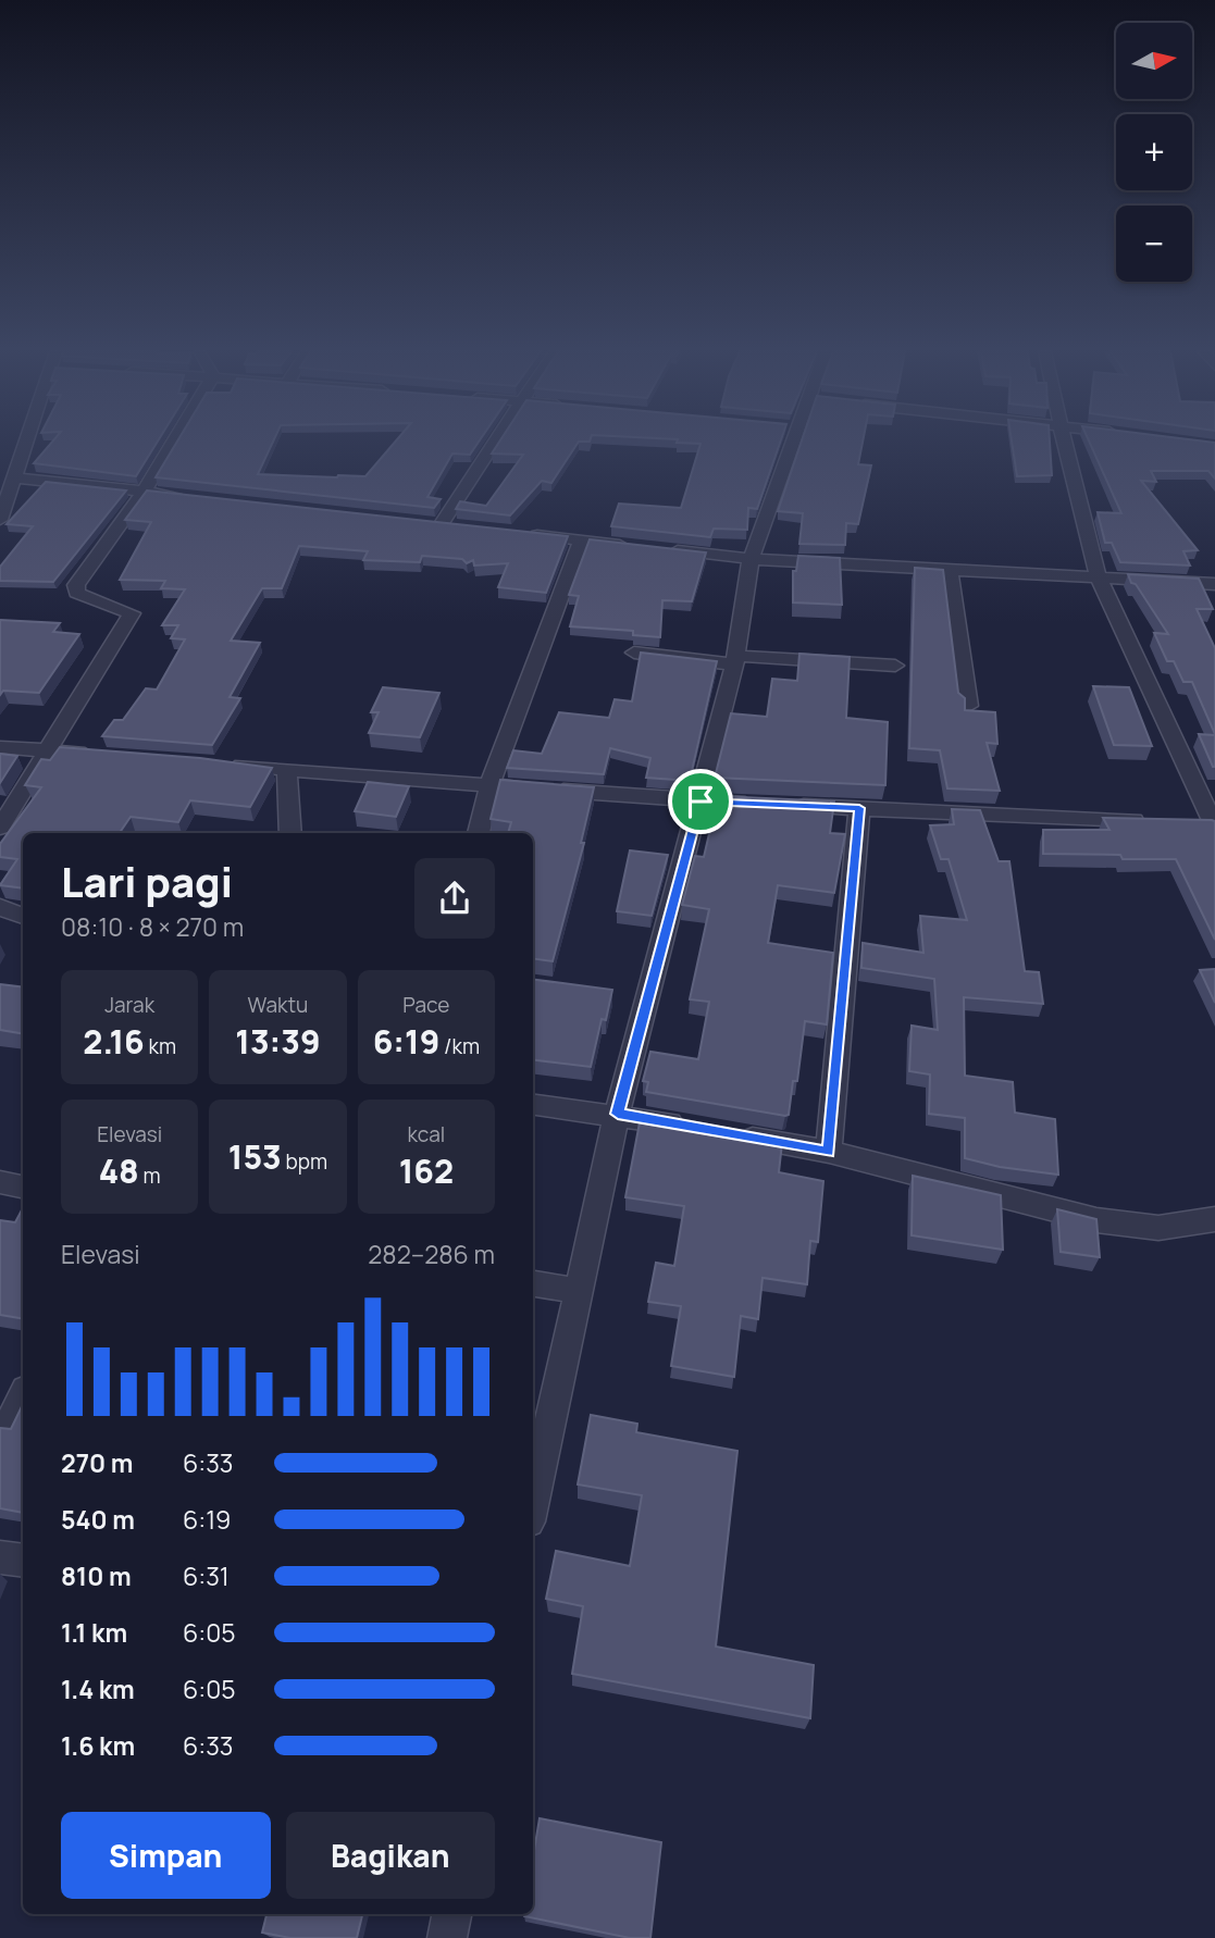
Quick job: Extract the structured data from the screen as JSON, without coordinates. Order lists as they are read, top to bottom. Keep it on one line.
{"north":"right","page":{"map_buttons":["+","−"],"heading":["Lari pagi","08:10 · 8 × 270 m"],"stats":[["Jarak","2.16 km"],["Waktu","13:39"],["Pace","6:19 /km"],["Elevasi","48 m"],["153 bpm"],["kcal","162"]],"chart":["Elevasi","282–286 m"],"list":[{"name":"270 m","note":"6:33"},{"name":"540 m","note":"6:19"},{"name":"810 m","note":"6:31"},{"name":"1.1 km","note":"6:05"},{"name":"1.4 km","note":"6:05"},{"name":"1.6 km","note":"6:33"}],"buttons":["Simpan","Bagikan"]}}
